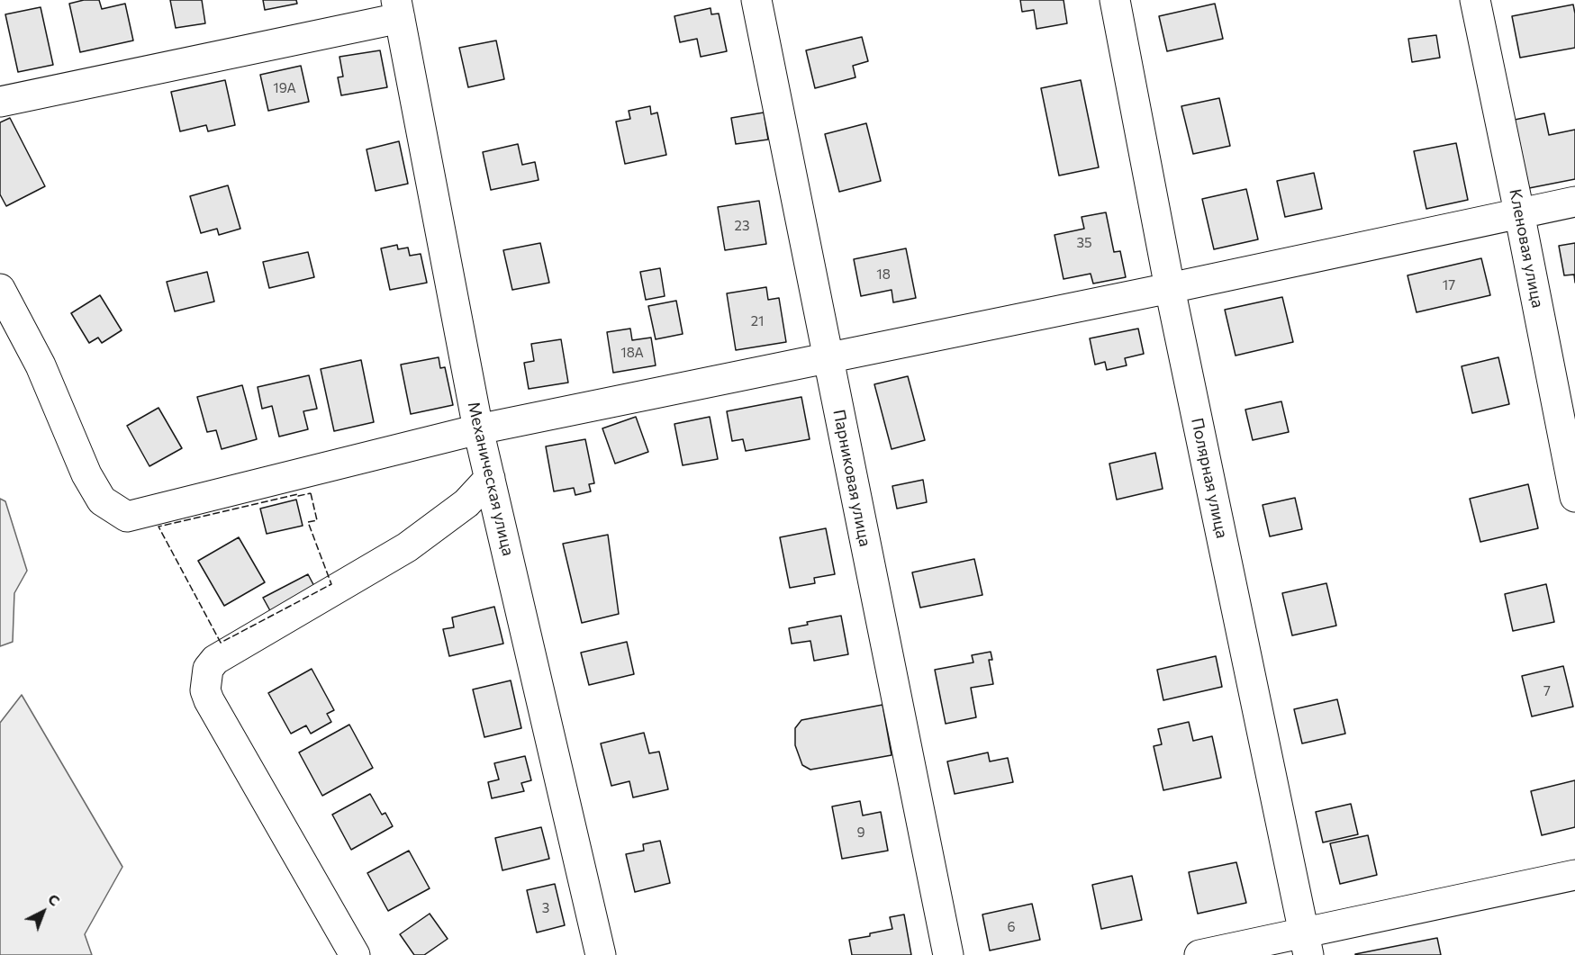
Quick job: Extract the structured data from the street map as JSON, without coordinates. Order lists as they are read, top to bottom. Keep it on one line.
{"streets":{"street":["Кленовая улица","Парниковая улица","Полярная улица","Механическая улица"]},"house_numbers":["19А","23","35","18","17","21","18А","7","9","3","6"],"north":"top right"}
